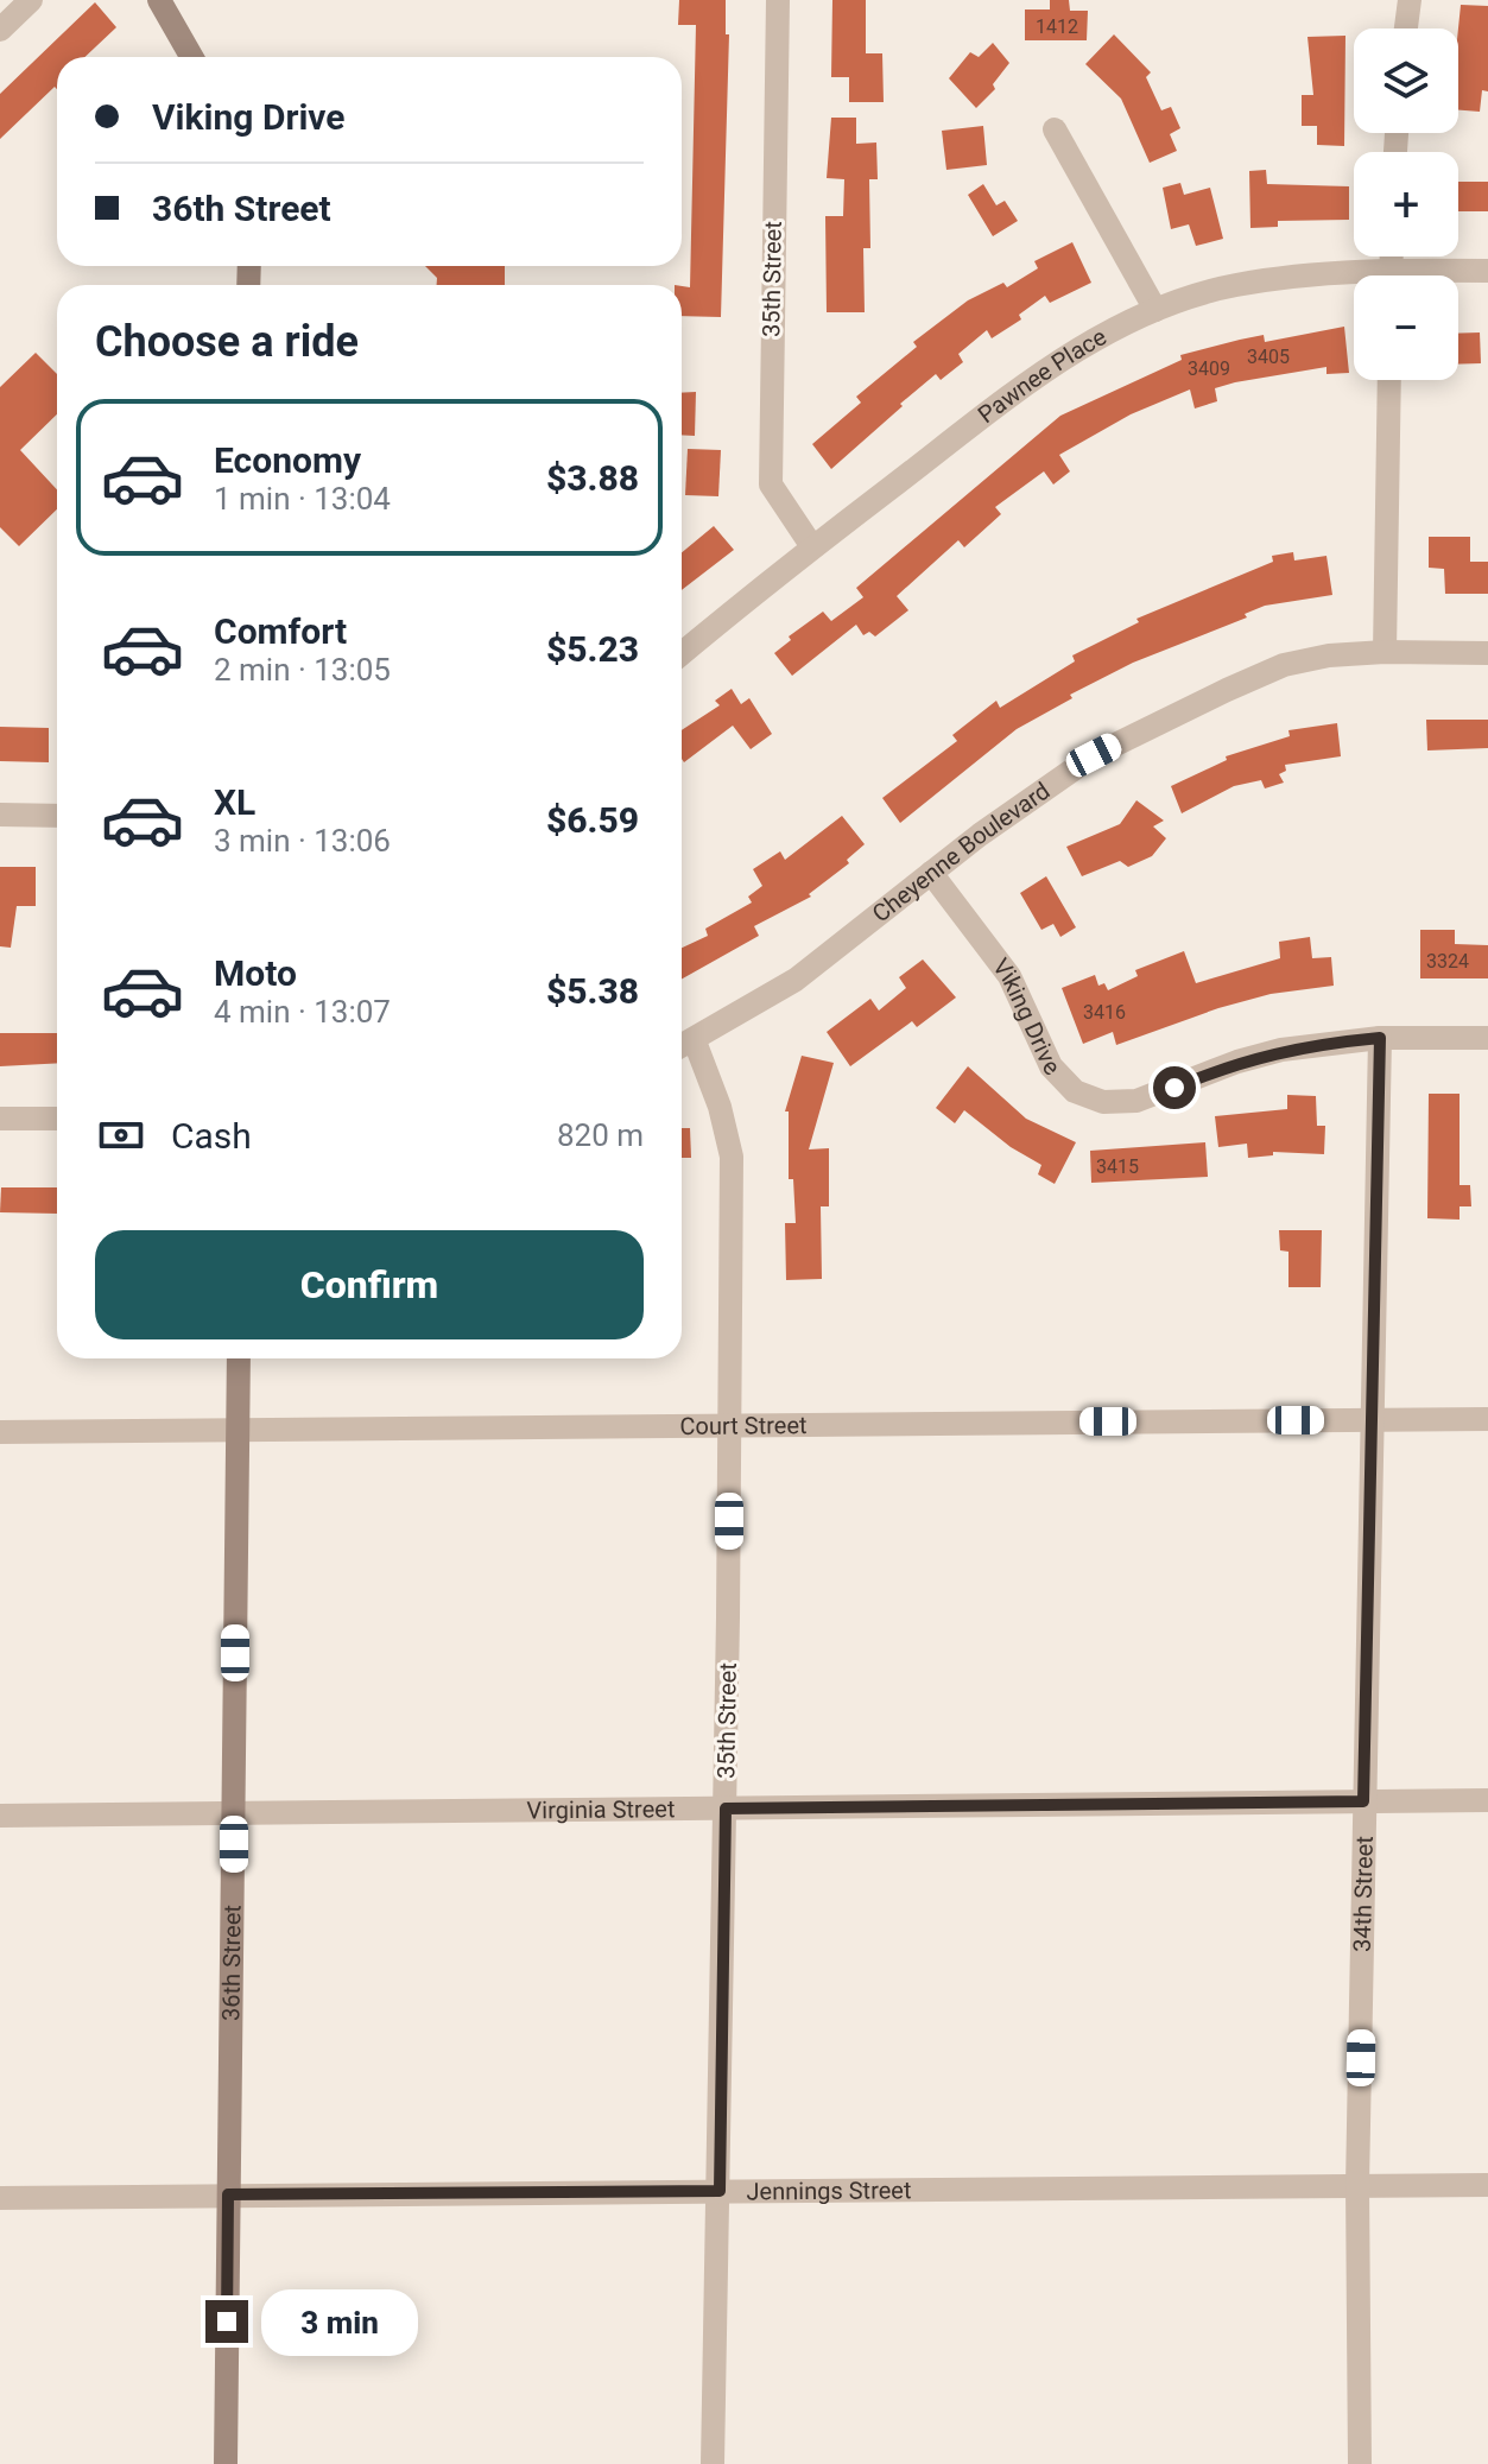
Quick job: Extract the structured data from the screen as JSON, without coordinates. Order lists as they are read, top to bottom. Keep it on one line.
{"streets":{"main road":["36th Street"],"street":["35th Street","Pawnee Place","Cheyenne Boulevard","Viking Drive","Court Street","Virginia Street","34th Street","Jennings Street"]},"crossings":[["35th Street","Pawnee Place"],["35th Street","Cheyenne Boulevard"],["35th Street","Court Street"],["35th Street","Virginia Street"],["35th Street","Jennings Street"],["Cheyenne Boulevard","Viking Drive"],["Viking Drive","34th Street"],["Court Street","34th Street"],["Court Street","36th Street"],["Virginia Street","34th Street"],["Virginia Street","36th Street"],["34th Street","Jennings Street"],["36th Street","Jennings Street"]],"house_numbers":["1412","3405","3409","3324","3416","3415"],"page":{"map_buttons":["+","−"],"banner":["Viking Drive","36th Street"],"heading":"Choose a ride","list":[{"name":"Economy","note":"1 min · 13:04","value":"$3.88"},{"name":"Comfort","note":"2 min · 13:05","value":"$5.23"},{"name":"XL","note":"3 min · 13:06","value":"$6.59"},{"name":"Moto","note":"4 min · 13:07","value":"$5.38"}],"pay":["Cash","820 m"],"buttons":"Confirm","bubble":"3 min"}}
